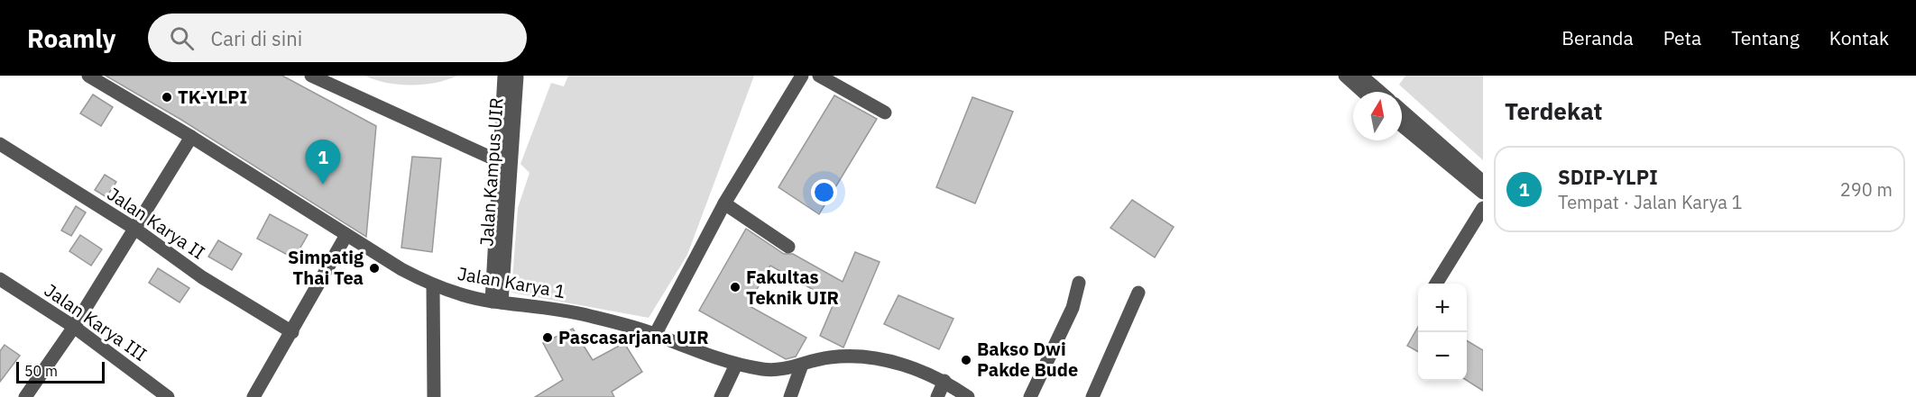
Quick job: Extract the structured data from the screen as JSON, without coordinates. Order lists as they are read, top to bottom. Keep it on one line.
{"streets":{"street":["Jalan Kampus UIR","Jalan Karya II","Jalan Karya 1","Jalan Karya III"]},"crossings":[["Jalan Kampus UIR","Jalan Karya 1"]],"places":["TK-YLPI","Simpatig Thai Tea","Fakultas Teknik UIR","Pascasarjana UIR","Bakso Dwi Pakde Bude"],"scale_bar":"50 m","north":"top","page":{"header":"Roamly","search":"Cari di sini","nav":["Beranda","Peta","Tentang","Kontak"],"heading":"Terdekat","pins":"1","list":[{"mark":"1","name":"SDIP-YLPI","note":"Tempat · Jalan Karya 1","value":"290 m"}],"map_buttons":["+","−"],"scale":"50 m"}}
